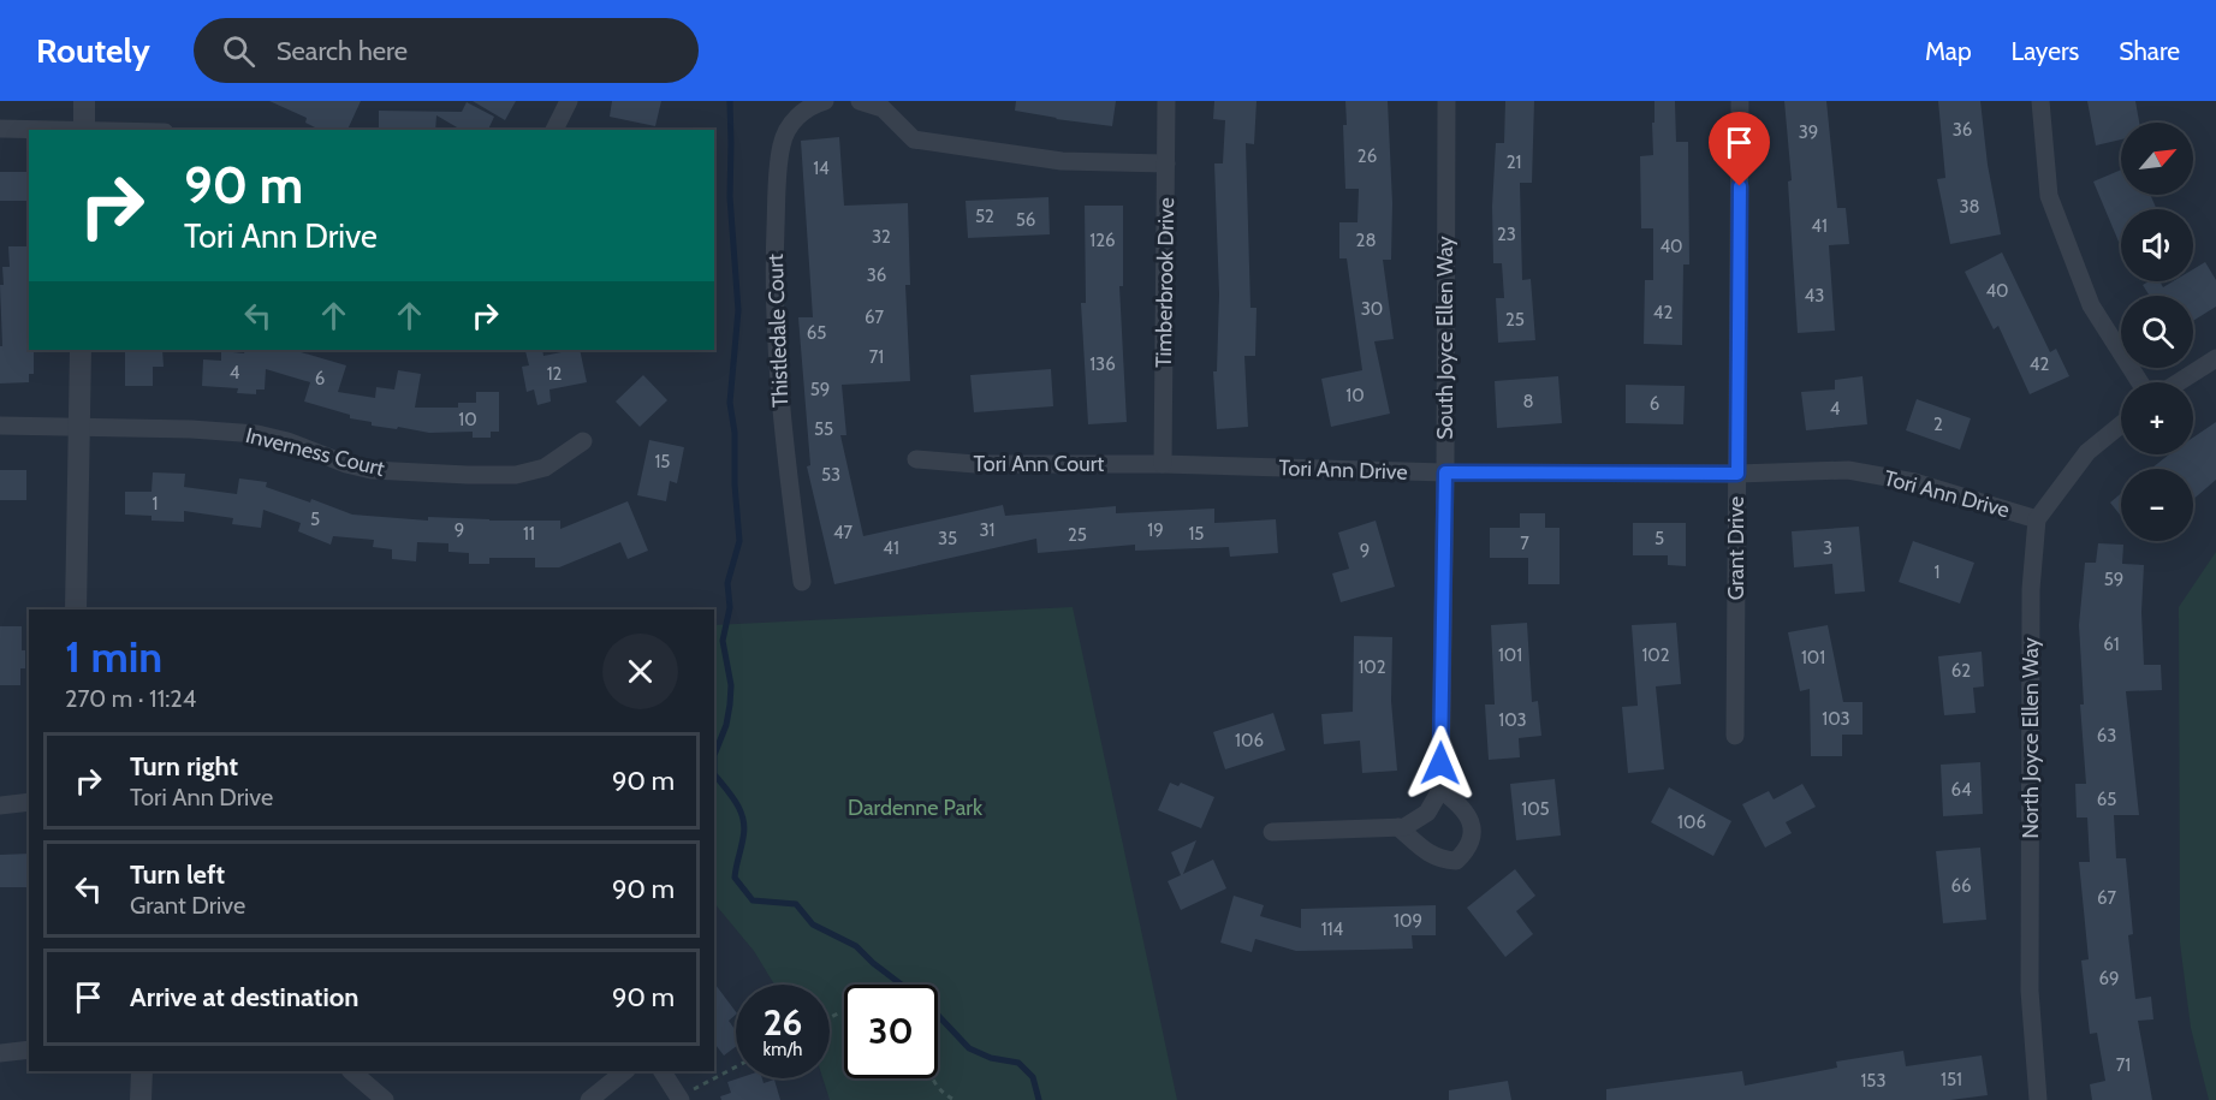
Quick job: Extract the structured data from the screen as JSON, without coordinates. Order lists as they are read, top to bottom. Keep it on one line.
{"streets":{"street":["Timberbrook Drive","Thistledale Court","South Joyce Ellen Way","Inverness Court","Tori Ann Court","Tori Ann Drive","Grant Drive","North Joyce Ellen Way"]},"crossings":[["Timberbrook Drive","Tori Ann Court"],["Timberbrook Drive","Tori Ann Drive"],["South Joyce Ellen Way","Tori Ann Drive"],["Tori Ann Court","Tori Ann Drive"],["Tori Ann Drive","Grant Drive"],["Tori Ann Drive","North Joyce Ellen Way"]],"parks":["Dardenne Park"],"house_numbers":["36","39","26","21","14","38","52","56","41","23","32","126","28","40","36","40","43","30","42","67","25","65","71","136","42","4","12","6","59","10","8","6","4","10","2","55","15","53","1","5","9","31","19","47","11","15","25","35","5","7","41","3","9","1","59","61","101","102","101","102","62","103","103","63","106","64","65","105","106","66","67","109","114","69","71","151","153"],"north":"top right","page":{"header":"Routely","search":"Search here","nav":["Map","Layers","Share"],"map_buttons":["+","−"],"turn":["90 m","Tori Ann Drive"],"heading":["1 min","270 m · 11:24"],"list":[{"name":"Turn right","note":"Tori Ann Drive","value":"90 m"},{"name":"Turn left","note":"Grant Drive","value":"90 m"},{"name":"Arrive at destination","value":"90 m"}],"speed":"26 km/h","limit":"30"}}
